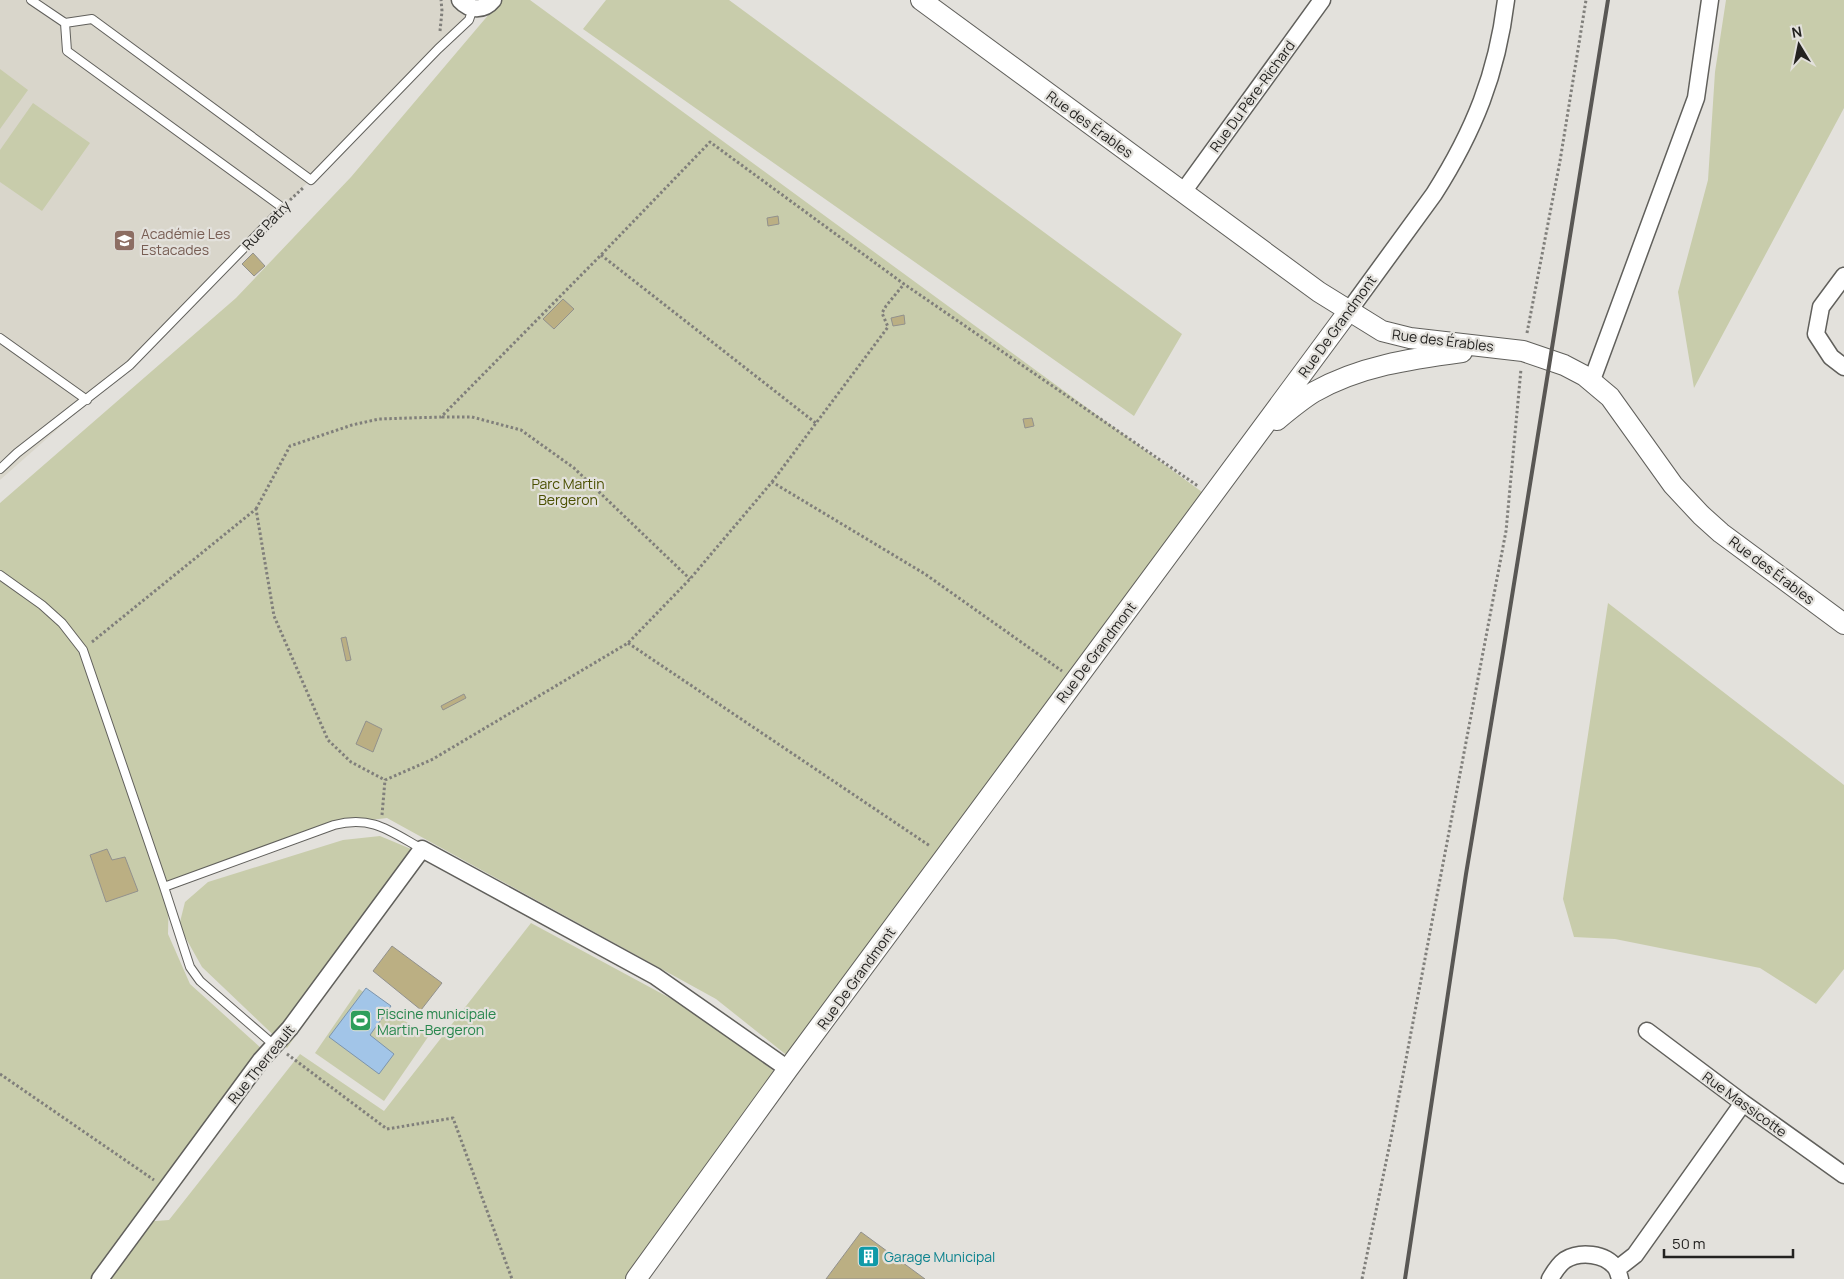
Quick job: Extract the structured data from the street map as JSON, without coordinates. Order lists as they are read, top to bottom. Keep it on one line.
{"streets":{"street":["Rue Du Père-Richard","Rue des Érables","Rue De Grandmont","Rue Therreault","Rue Massicotte"],"lane":["Rue Patry"]},"crossings":[["Rue Du Père-Richard","Rue des Érables"],["Rue des Érables","Rue De Grandmont"]],"parks":["Parc Martin Bergeron"],"places":{"school or university":["Académie Les Estacades"],"sports":["Piscine municipale Martin-Bergeron"],"building":["Garage Municipal"]},"scale_bar":"50 m","north":"top"}
